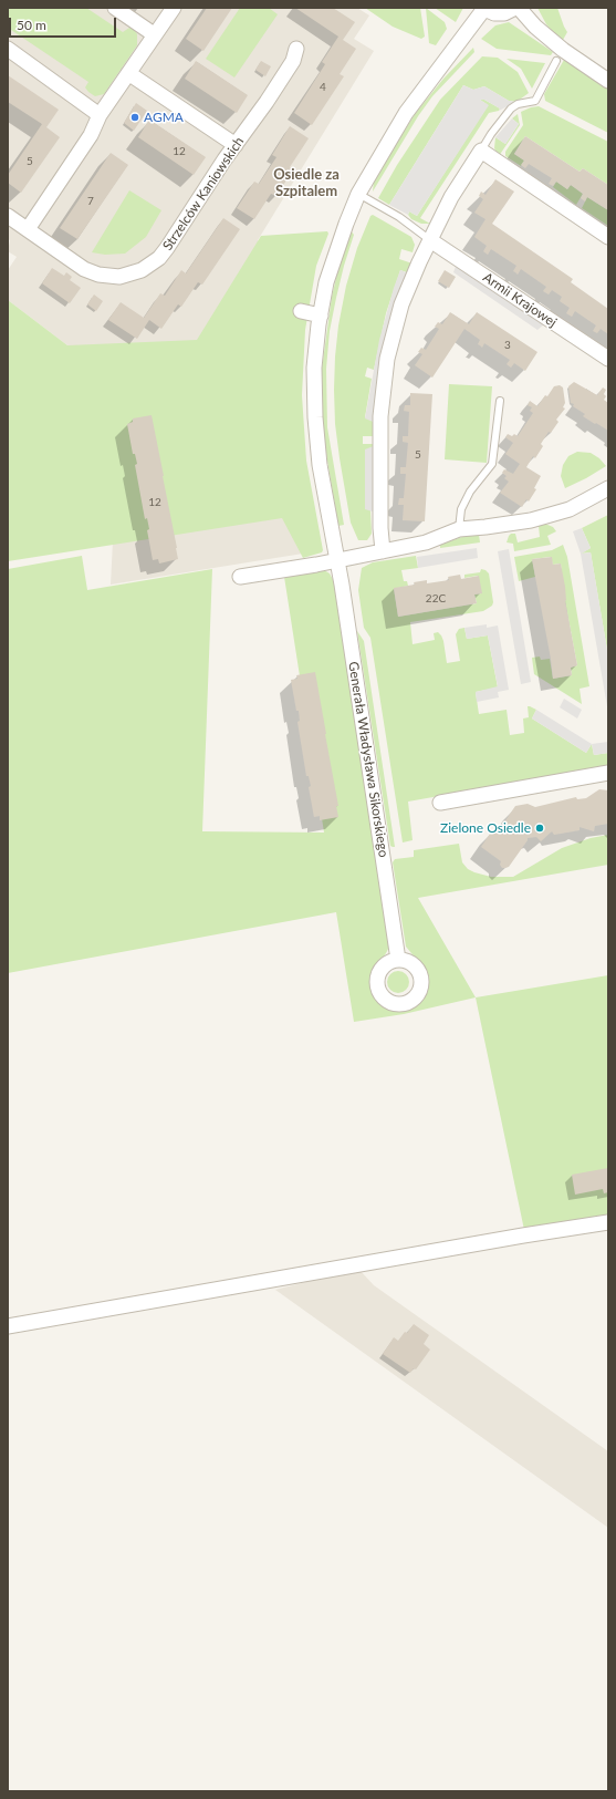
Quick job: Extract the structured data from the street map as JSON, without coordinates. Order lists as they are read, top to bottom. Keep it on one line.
{"streets":{"street":["Strzelców Kaniowskich","Armii Krajowej","Generała Władysława Sikorskiego"]},"districts":["Osiedle za Szpitalem"],"places":["AGMA","Zielone Osiedle"],"house_numbers":["4","12","5","7","3","5","12","22C"],"scale_bar":"50 m"}
